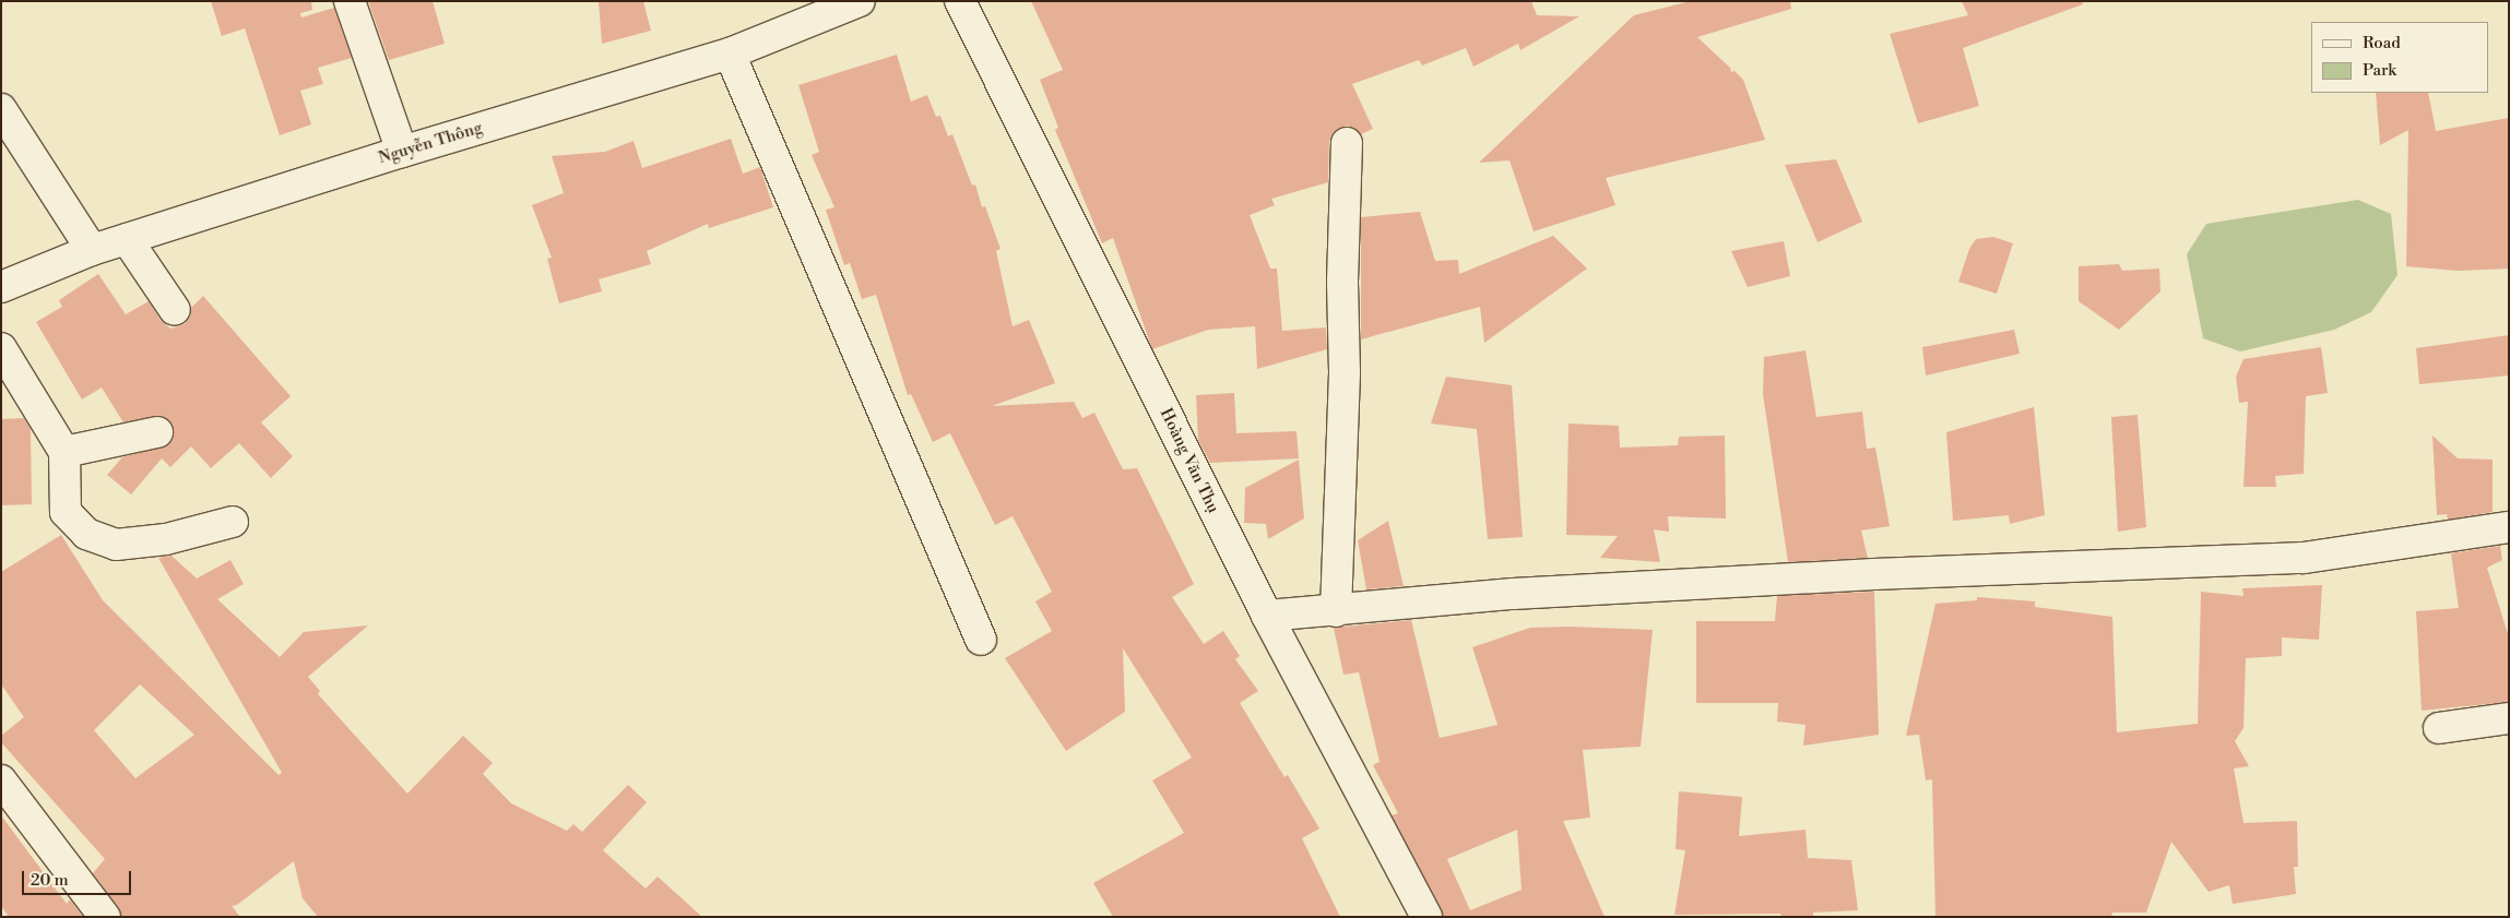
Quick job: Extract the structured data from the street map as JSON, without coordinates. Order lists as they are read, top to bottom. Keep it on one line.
{"streets":{"street":["Nguyễn Thông","Hoàng Văn Thụ"]},"legend":["Road","Park"],"scale_bar":"20 m"}
